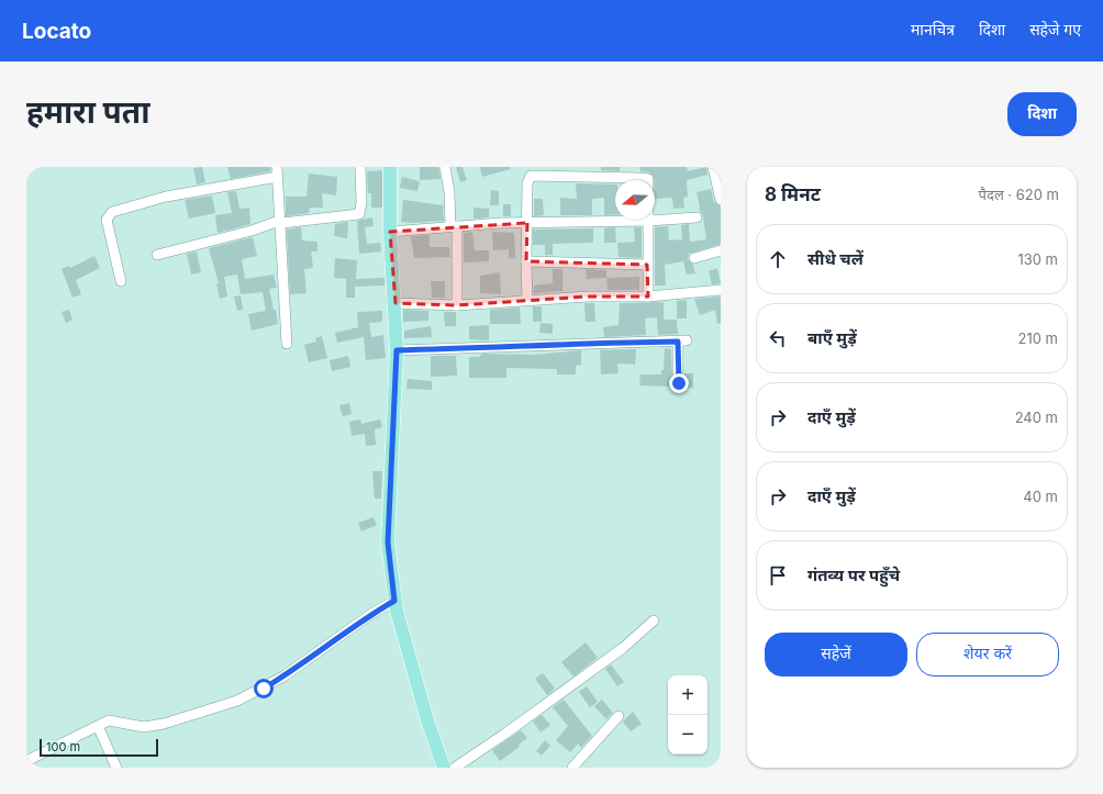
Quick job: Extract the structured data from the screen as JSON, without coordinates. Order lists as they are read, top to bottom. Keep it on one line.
{"scale_bar":"100 m","north":"left","page":{"header":"Locato","nav":["मानचित्र","दिशा","सहेजे गए"],"buttons":["दिशा",["सहेजें","शेयर करें"]],"title":"हमारा पता","heading":["8 मिनट","पैदल · 620 m"],"list":[["सीधे चलें","130 m"],["बाएँ मुड़ें","210 m"],["दाएँ मुड़ें","240 m"],["दाएँ मुड़ें","40 m"],"गंतव्य पर पहुँचे"],"map_buttons":["+","−"],"scale":"100 m"}}
